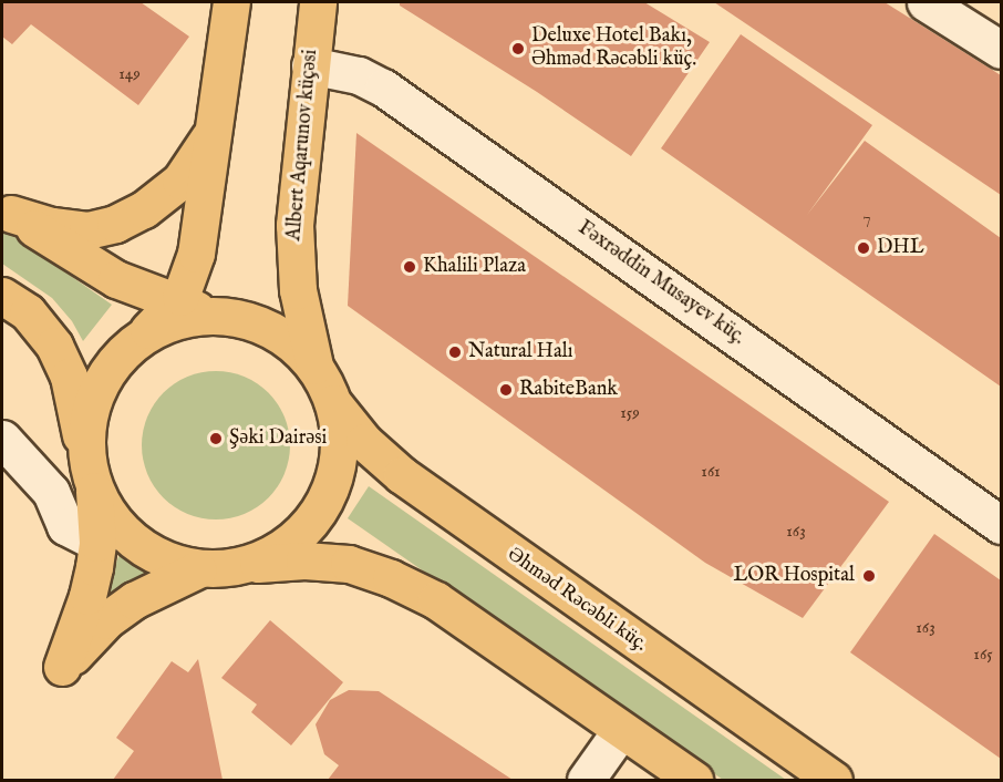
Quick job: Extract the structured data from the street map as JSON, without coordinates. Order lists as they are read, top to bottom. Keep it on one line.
{"streets":{"main road":["Albert Aqarunov küçəsi","Əhməd Rəcəbli küç."],"street":["Fəxrəddin Musayev küç."]},"crossings":[["Albert Aqarunov küçəsi","Fəxrəddin Musayev küç."]],"places":["Deluxe Hotel Bakı, Əhməd Rəcəbli küç.","DHL","Khalili Plaza","Natural Halı","RabiteBank","Şəki Dairəsi","LOR Hospital"],"house_numbers":["149","7","159","161","163","163","165"]}
